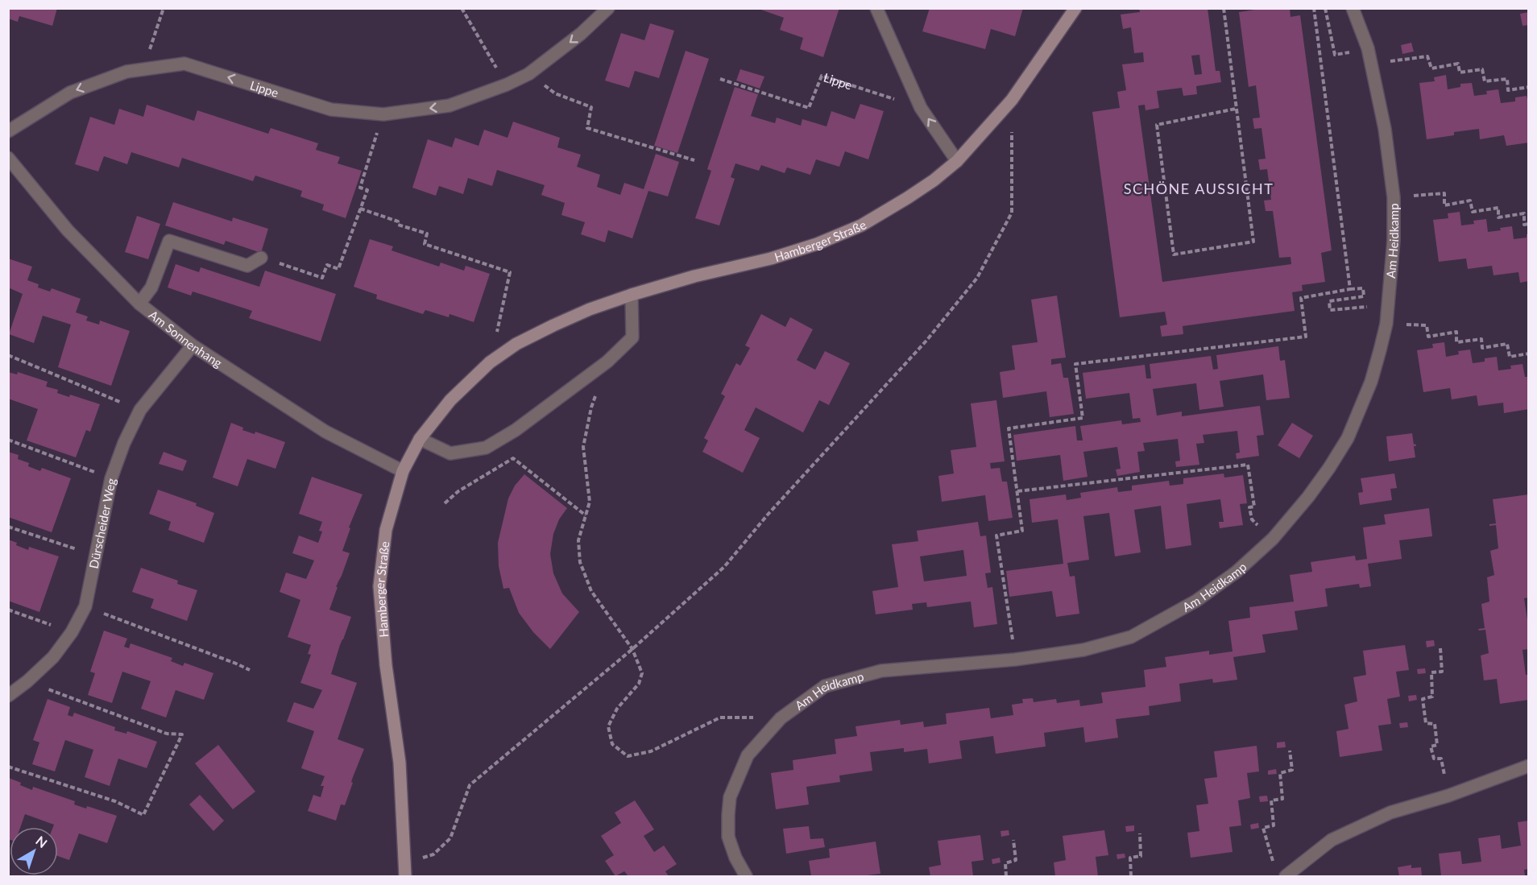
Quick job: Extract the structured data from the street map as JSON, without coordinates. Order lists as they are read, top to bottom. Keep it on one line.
{"streets":{"street":["Lippe","Hamberger Straße","Am Heidkamp","Am Sonnenhang","Dürscheider Weg"]},"crossings":[["Hamberger Straße","Am Sonnenhang"],["Am Sonnenhang","Dürscheider Weg"]],"one_way":["Lippe"],"districts":["SCHÖNE AUSSICHT"],"north":"top right"}
